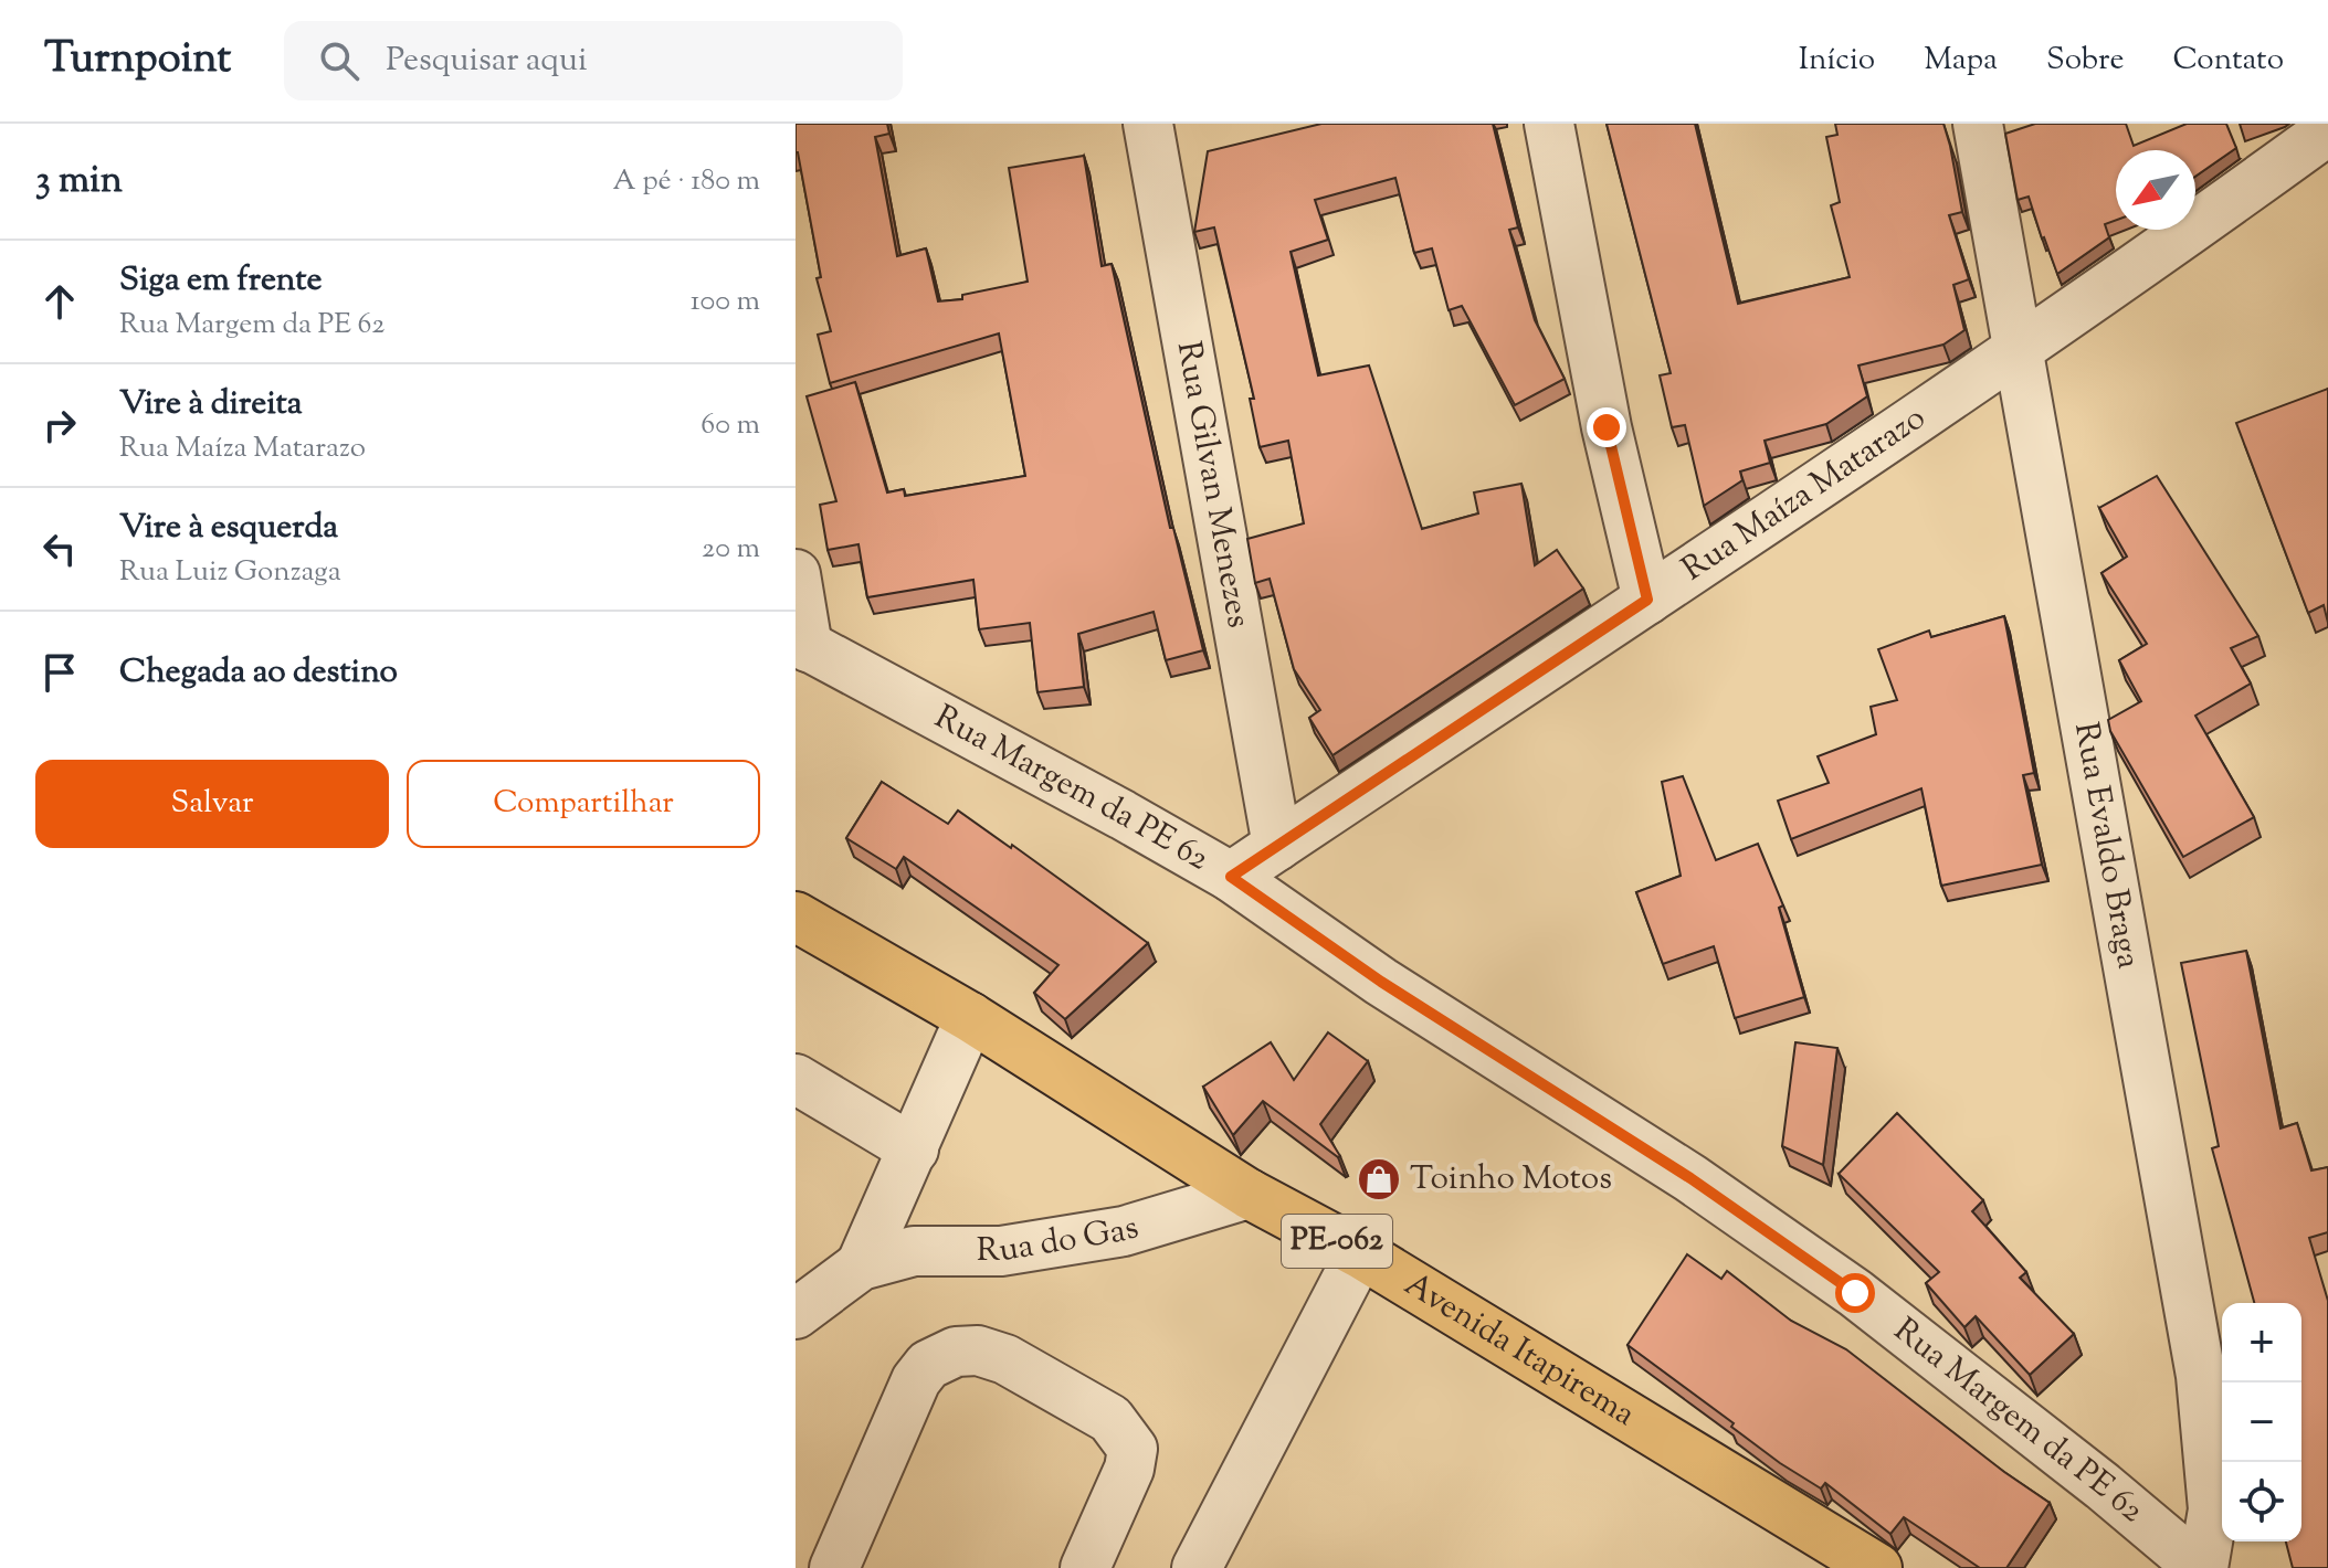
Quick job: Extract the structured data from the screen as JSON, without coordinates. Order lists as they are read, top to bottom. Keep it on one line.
{"streets":{"main road":["PE-062","Avenida Itapirema"],"street":["Rua Gilvan Menezes","Rua Maíza Matarazo","Rua Margem da PE 62","Rua Evaldo Braga","Rua do Gas"]},"crossings":[["Rua Gilvan Menezes","Rua Maíza Matarazo"],["Rua Maíza Matarazo","Rua Margem da PE 62"],["Rua Maíza Matarazo","Rua Evaldo Braga"],["Rua Margem da PE 62","Rua Evaldo Braga"],["Rua do Gas","Avenida Itapirema"]],"places":{"shop":["Toinho Motos"]},"north":"bottom left","page":{"header":"Turnpoint","search":"Pesquisar aqui","nav":["Início","Mapa","Sobre","Contato"],"heading":["3 min","A pé · 180 m"],"list":[["Siga em frente","Rua Margem da PE 62","100 m"],["Vire à direita","Rua Maíza Matarazo","60 m"],["Vire à esquerda","Rua Luiz Gonzaga","20 m"],"Chegada ao destino"],"buttons":["Salvar","Compartilhar"],"map_buttons":["+","−"]}}
